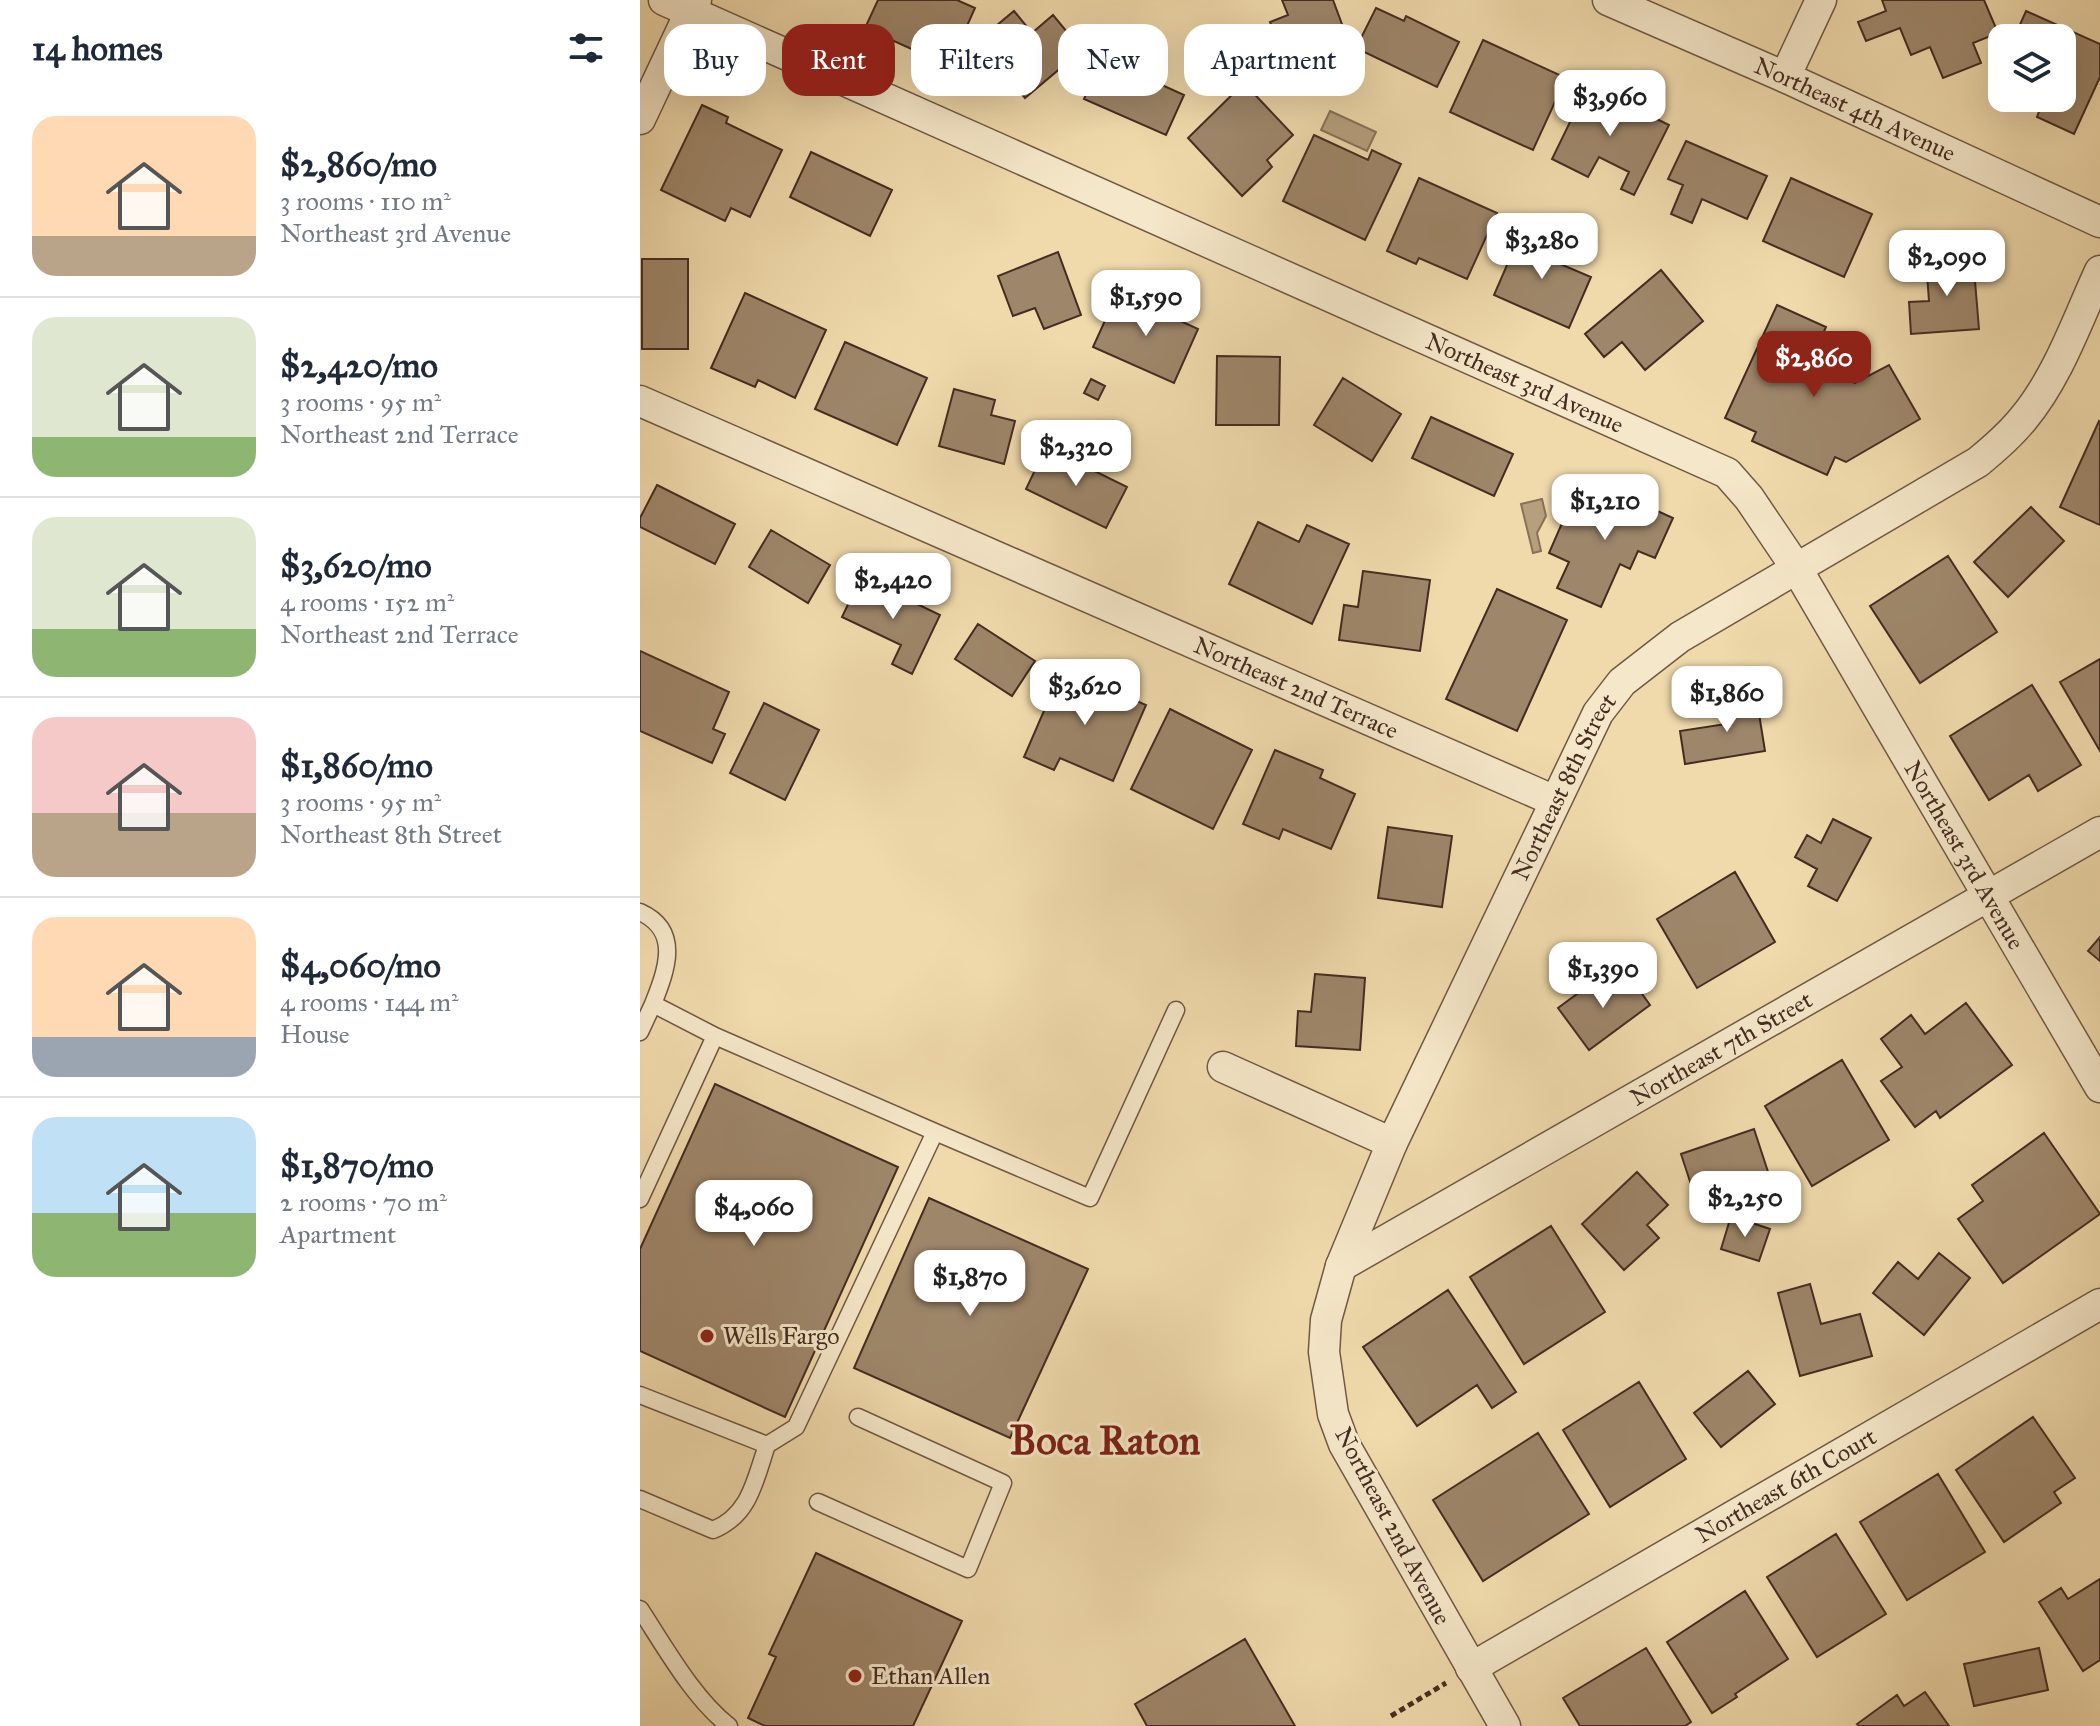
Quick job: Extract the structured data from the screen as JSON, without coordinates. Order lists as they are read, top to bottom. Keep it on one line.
{"streets":{"street":["Northeast 4th Avenue","Northeast 3rd Avenue","Northeast 2nd Terrace","Northeast 8th Street","Northeast 7th Street","Northeast 6th Court","Northeast 2nd Avenue"]},"crossings":[["Northeast 3rd Avenue","Northeast 8th Street"],["Northeast 3rd Avenue","Northeast 7th Street"],["Northeast 2nd Terrace","Northeast 8th Street"],["Northeast 8th Street","Northeast 7th Street"],["Northeast 8th Street","Northeast 2nd Avenue"],["Northeast 7th Street","Northeast 2nd Avenue"],["Northeast 6th Court","Northeast 2nd Avenue"]],"districts":["Boca Raton"],"places":["Wells Fargo","Ethan Allen"],"page":{"heading":"14 homes","chip":["Buy","Rent","Filters","New","Apartment"],"price":["$3,960","$3,280","$2,090","$1,590","$2,860","$2,320","$1,210","$2,420","$3,620","$1,860","$1,390","$2,250","$4,060","$1,870"],"list":[{"name":"$2,860/mo","note":"3 rooms · 110 m² · Northeast 3rd Avenue"},{"name":"$2,420/mo","note":"3 rooms · 95 m² · Northeast 2nd Terrace"},{"name":"$3,620/mo","note":"4 rooms · 152 m² · Northeast 2nd Terrace"},{"name":"$1,860/mo","note":"3 rooms · 95 m² · Northeast 8th Street"},{"name":"$4,060/mo","note":"4 rooms · 144 m² · House"},{"name":"$1,870/mo","note":"2 rooms · 70 m² · Apartment"}]}}
